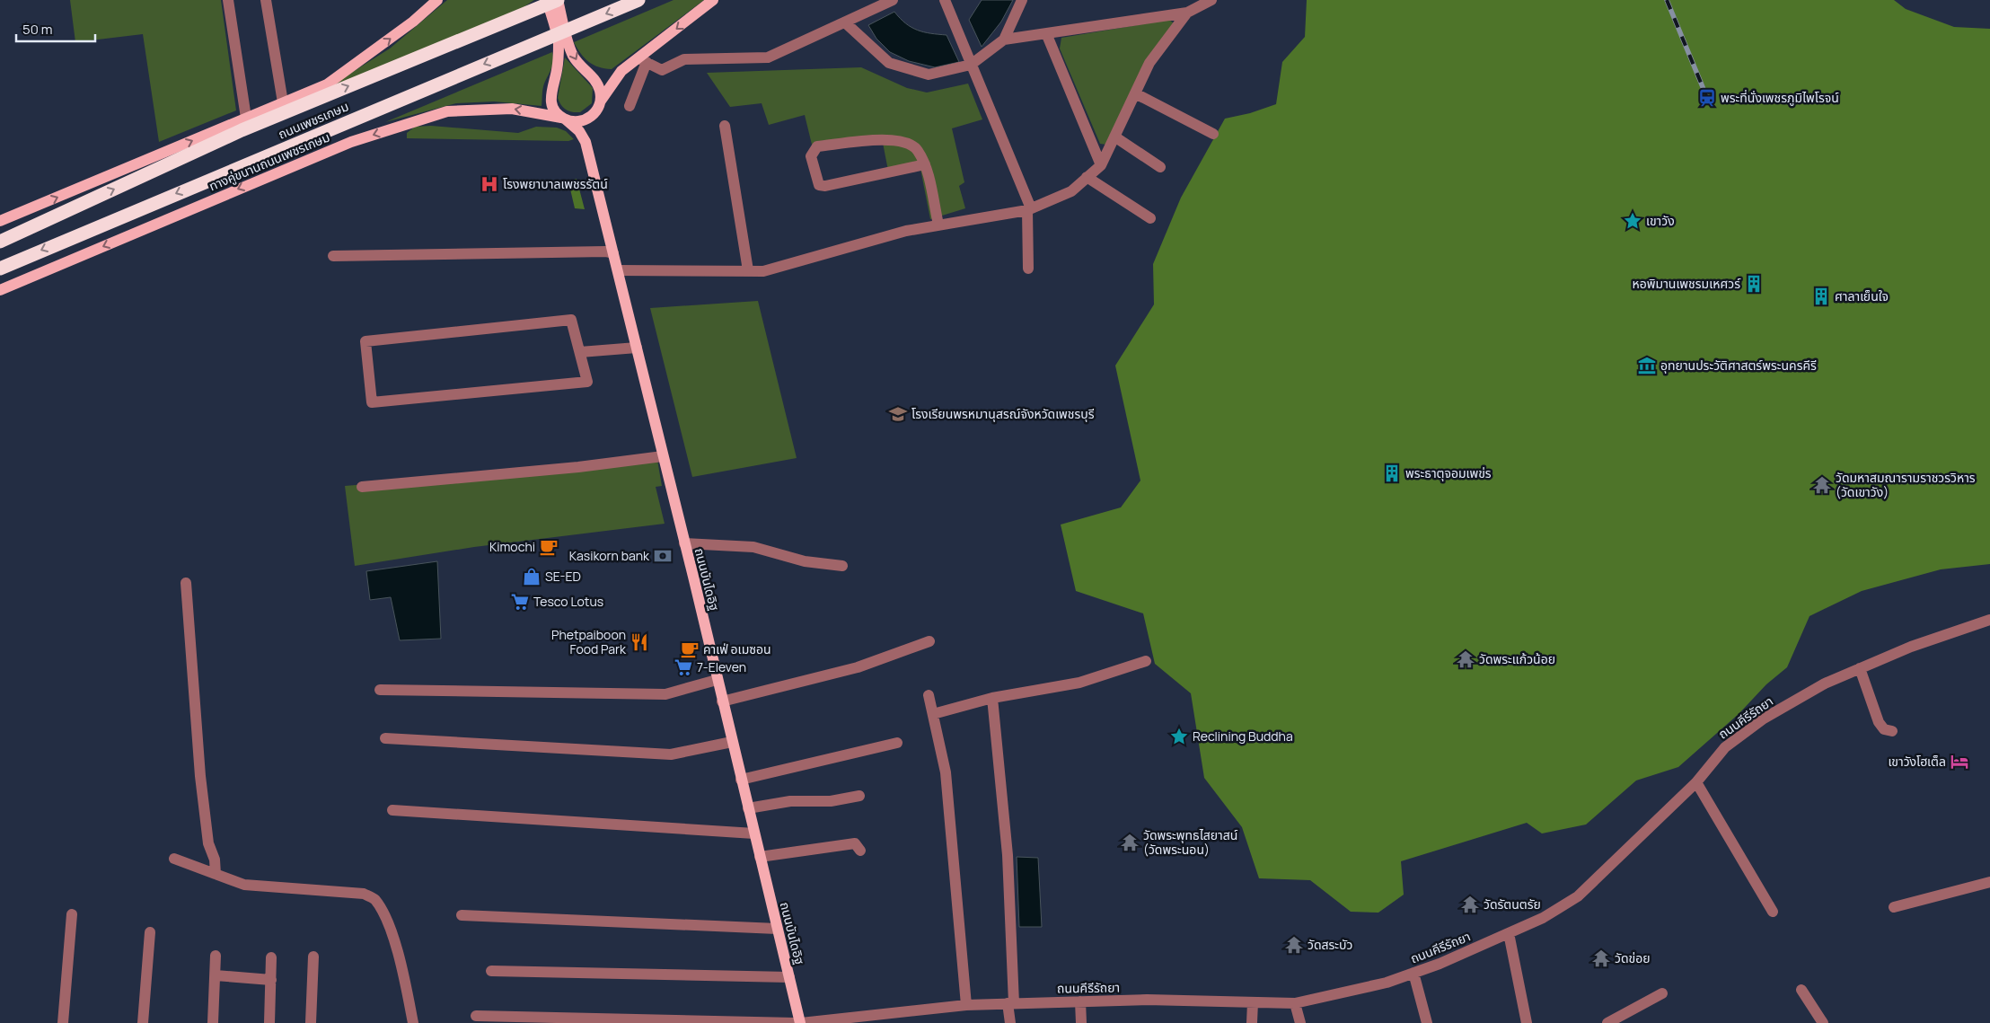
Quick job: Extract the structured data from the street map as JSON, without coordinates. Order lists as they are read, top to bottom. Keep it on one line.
{"streets":{"highway":["ถนนเพชรเกษม"],"main road":["ทางคู่ขนานถนนเพชรเกษม","ถนนบันไดอิฐ"],"street":["ถนนคีรีรัถยา"]},"crossings":[["ทางคู่ขนานถนนเพชรเกษม","ถนนบันไดอิฐ"],["ถนนบันไดอิฐ","ถนนคีรีรัถยา"]],"places":{"station":["พระที่นั่งเพชรภูมิไพโรจน์"],"hospital":["โรงพยาบาลเพชรรัตน์"],"place":["เขาวัง","Reclining Buddha"],"building":["หอพิมานเพชรมเหศวร์","ศาลาเย็นใจ","พระธาตุจอมเพข่ร"],"museum":["อุทยานประวัติศาสตร์พระนครคีรี"],"school or university":["โรงเรียนพรหมานุสรณ์จังหวัดเพชรบุรี"],"temple":["วัดมหาสมณารามราชวรวิหาร (วัดเขาวัง)","วัดพระแก้วน้อย","วัดพระพุทธไสยาสน์ (วัดพระนอน)","วัดรัตนตรัย","วัดสระบัว","วัดข่อย"],"cafe":["Kimochi","คาเฟ่ อเมซอน"],"bank":["Kasikorn bank"],"shop":["SE-ED"],"supermarket":["Tesco Lotus","7-Eleven"],"restaurant":["Phetpaiboon Food Park"],"hotel":["เขาวังโฮเต็ล"]},"scale_bar":"50 m"}
